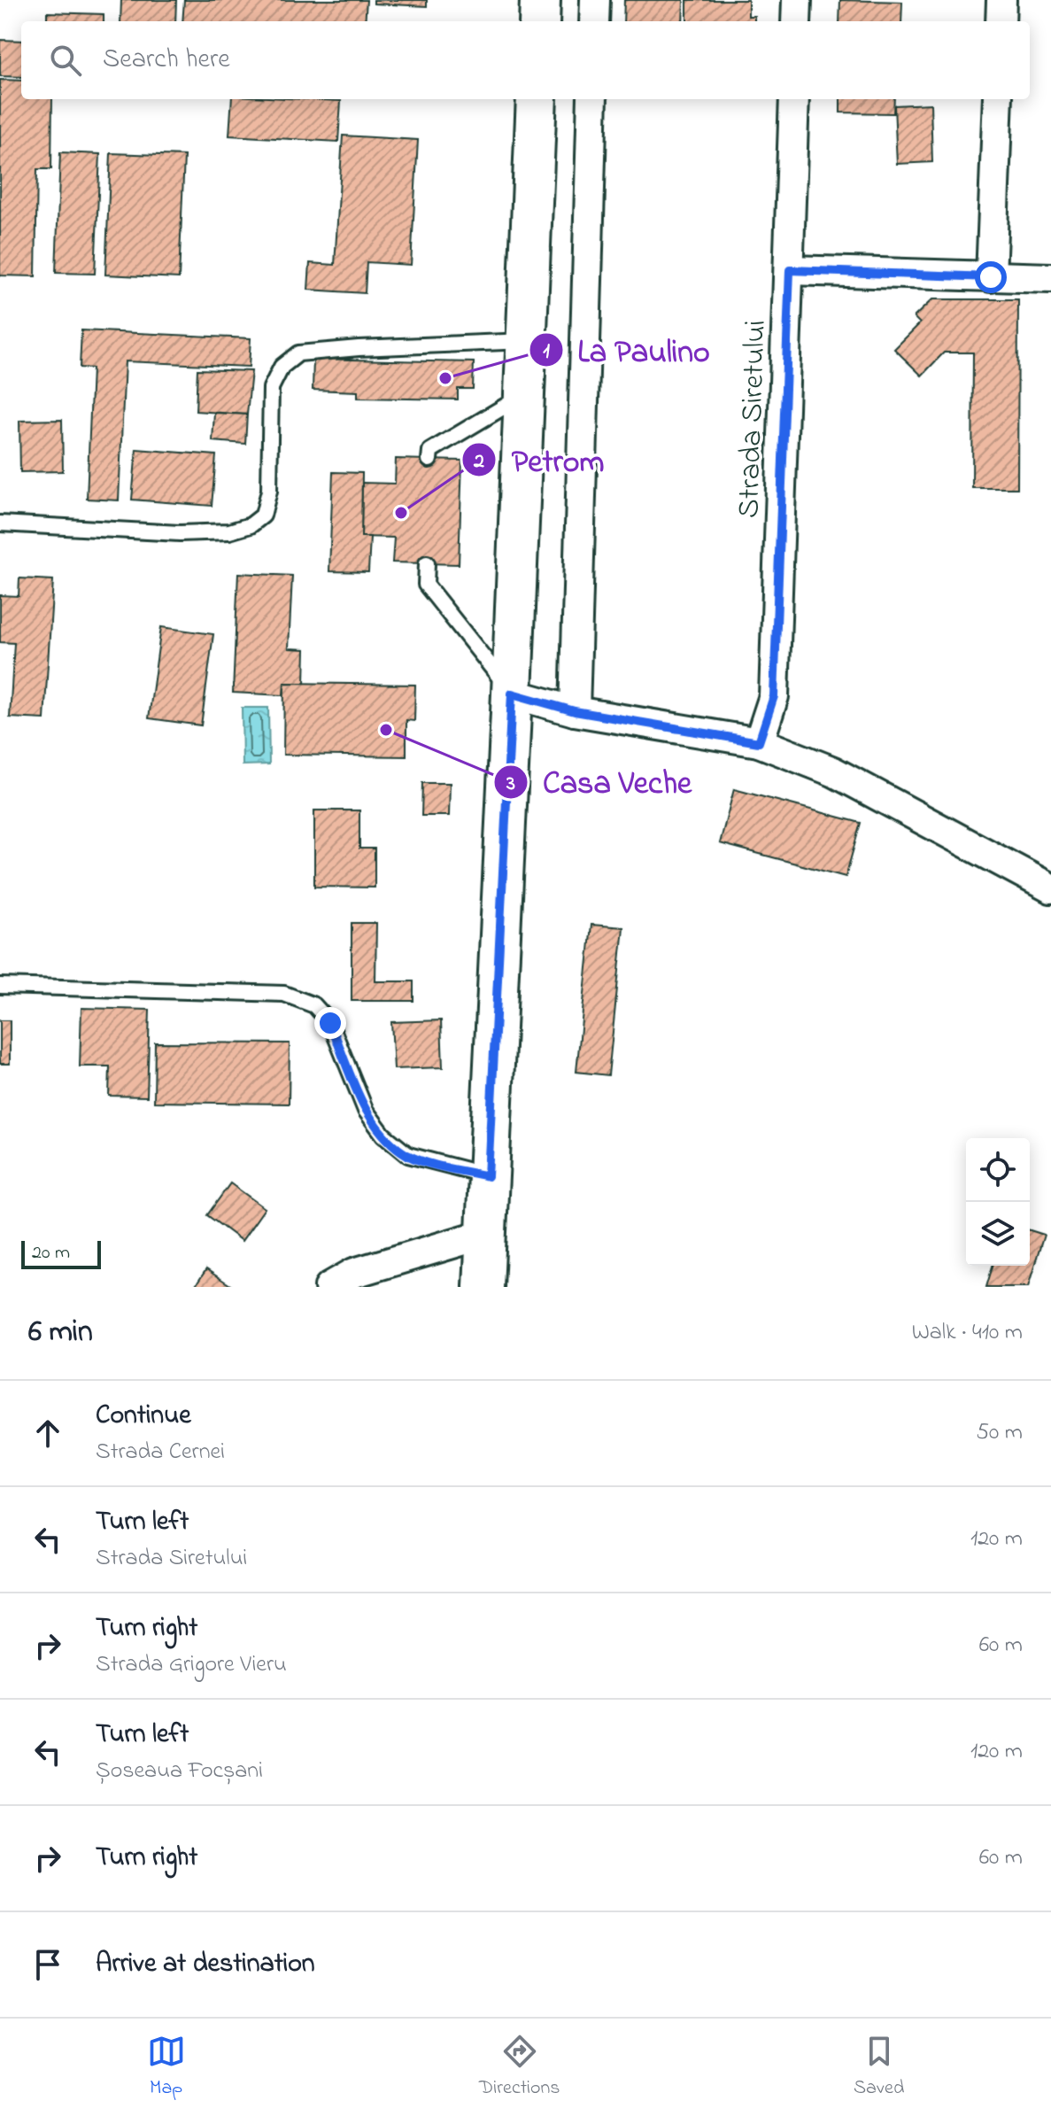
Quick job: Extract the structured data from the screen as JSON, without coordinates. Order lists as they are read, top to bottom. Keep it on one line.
{"streets":{"street":["Strada Siretului"]},"places":["La Paulino","Petrom","Casa Veche"],"scale_bar":"20 m","page":{"search":"Search here","scale":"20 m","heading":["6 min","Walk · 410 m"],"list":[["Continue","Strada Cernei","50 m"],["Turn left","Strada Siretului","120 m"],["Turn right","Strada Grigore Vieru","60 m"],["Turn left","Șoseaua Focșani","120 m"],["Turn right","60 m"],"Arrive at destination"],"nav":["Map","Directions","Saved"]}}
